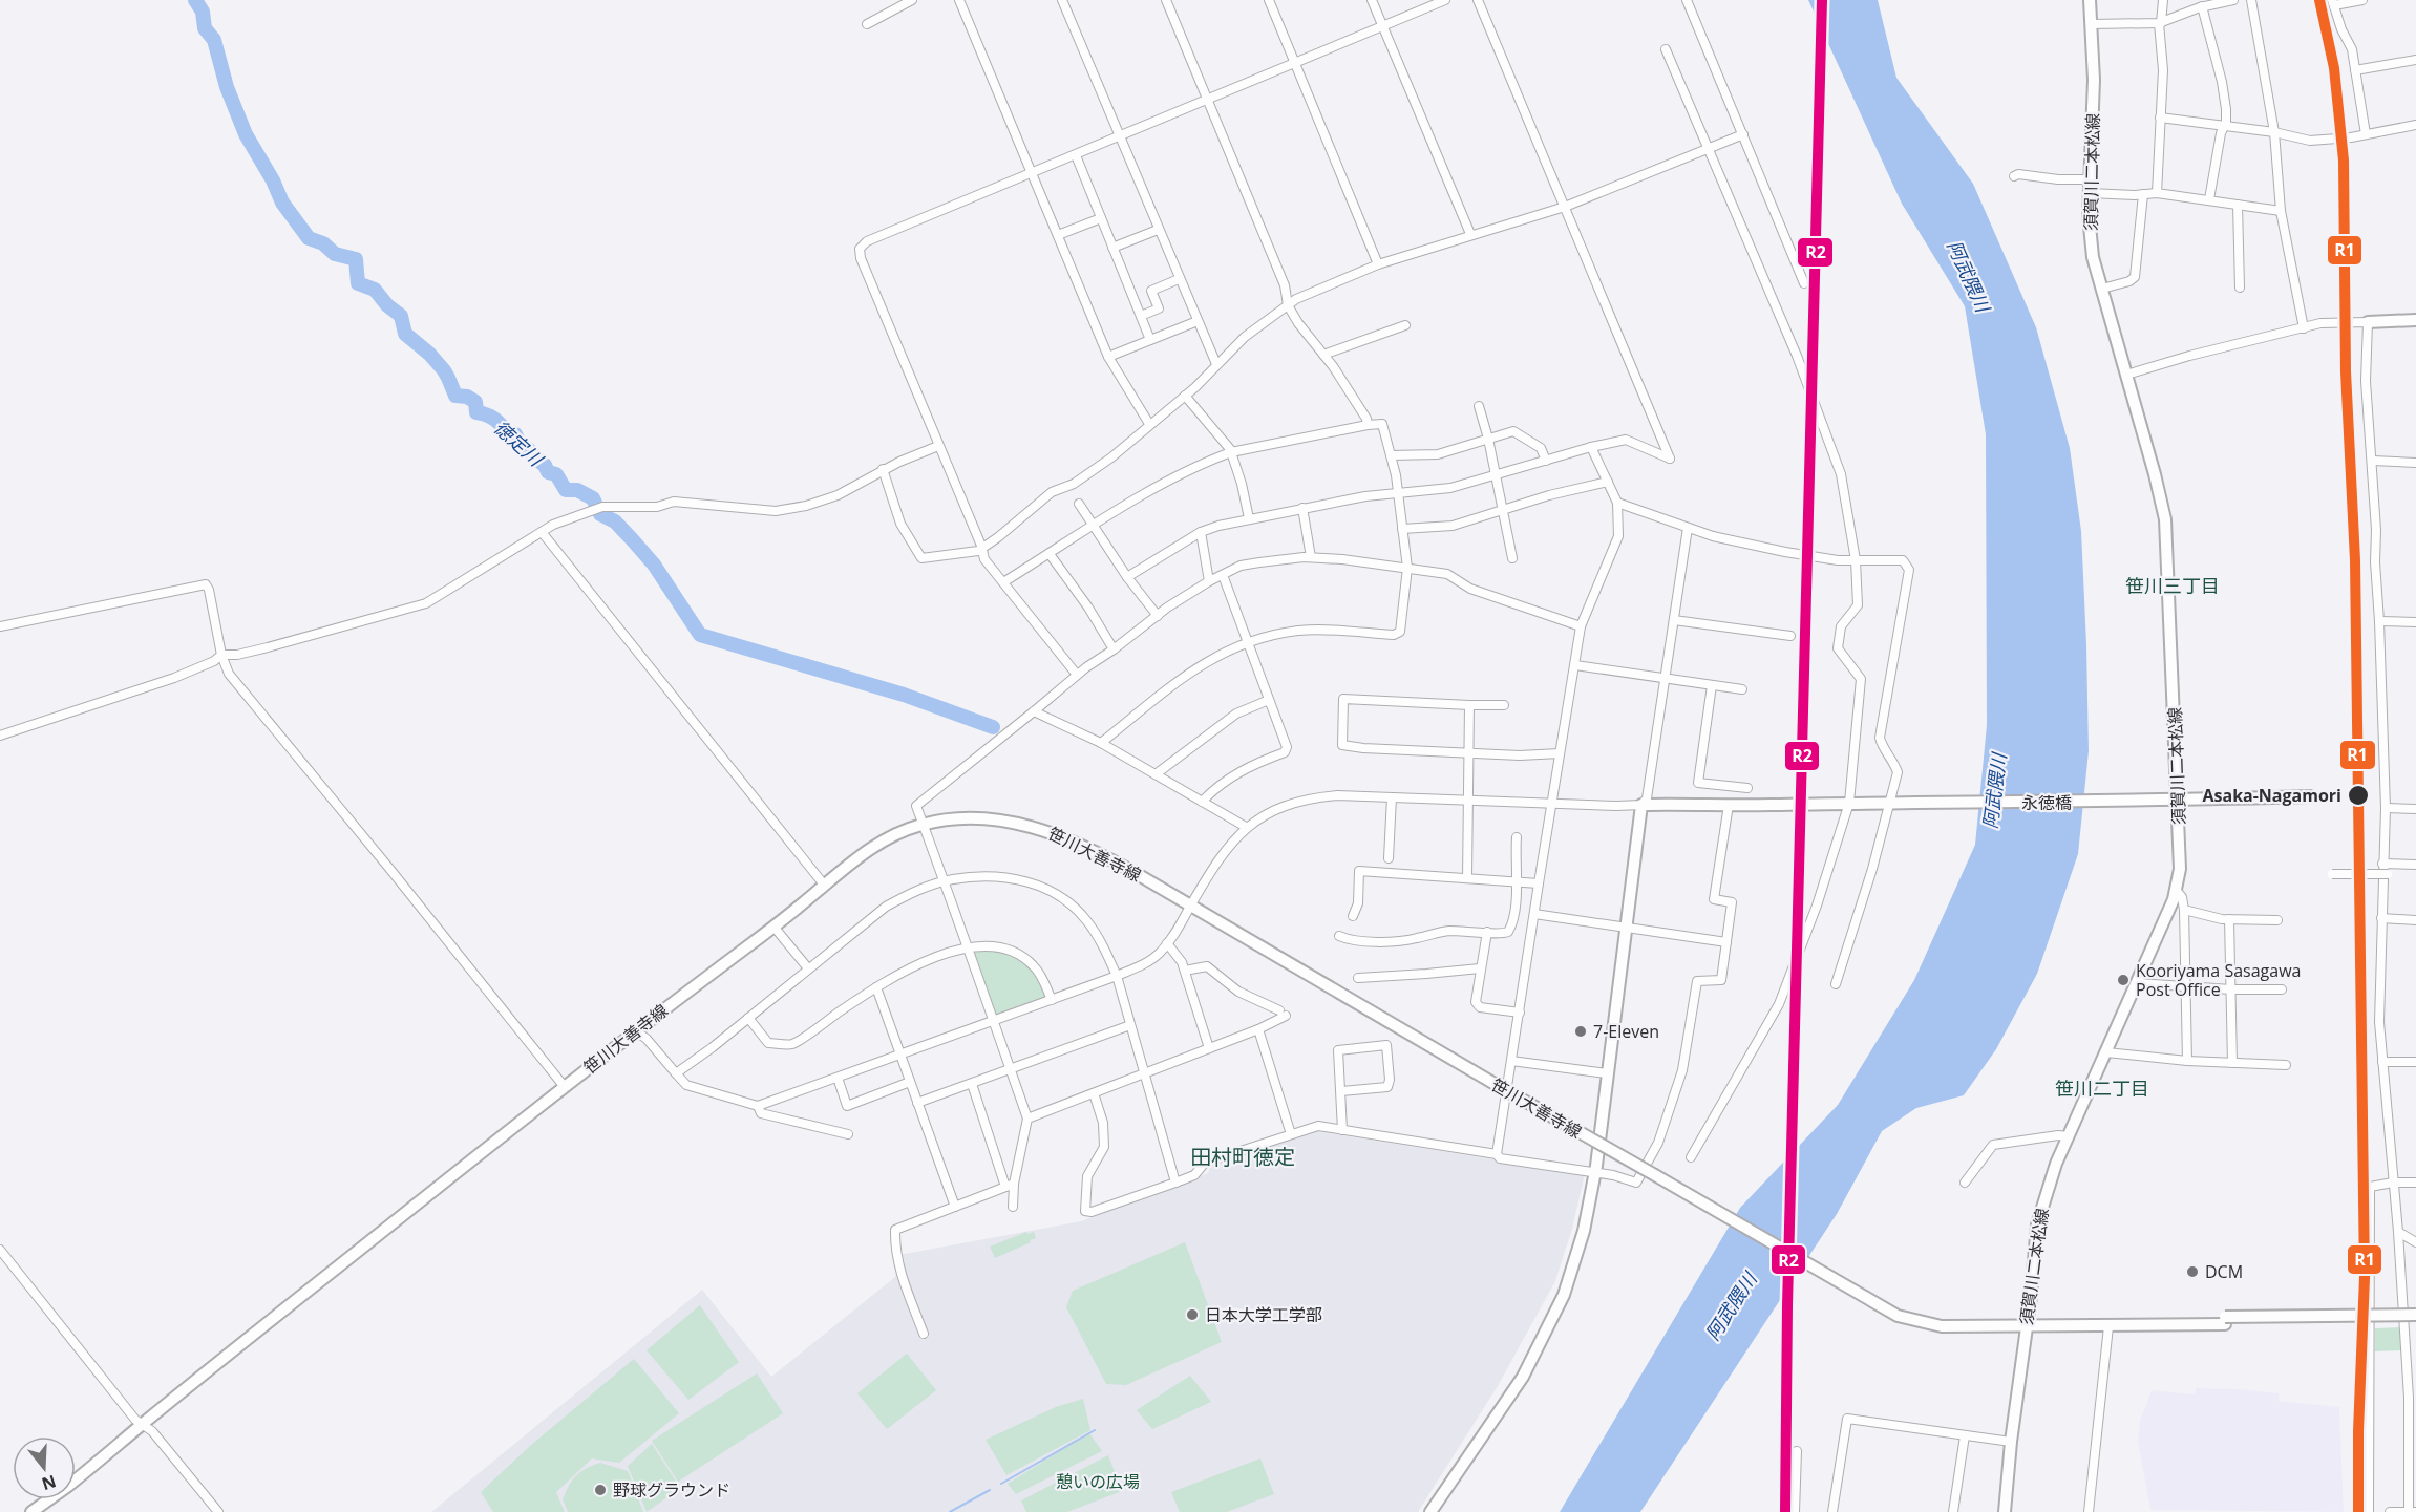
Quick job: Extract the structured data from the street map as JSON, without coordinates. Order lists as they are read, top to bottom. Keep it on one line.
{"streets":{"street":["須賀川二本松線","永徳橋","笹川大善寺線"]},"crossings":[["須賀川二本松線","永徳橋"],["須賀川二本松線","笹川大善寺線"]],"districts":["笹川三丁目","笹川二丁目","田村町徳定"],"water":["阿武隈川","徳定川"],"parks":["憩いの広場"],"places":["Asaka-Nagamori","Kooriyama Sasagawa Post Office","7-Eleven","DCM","日本大学工学部","野球グラウンド"],"lines":["transit line R1","transit line R2"],"north":"bottom"}
